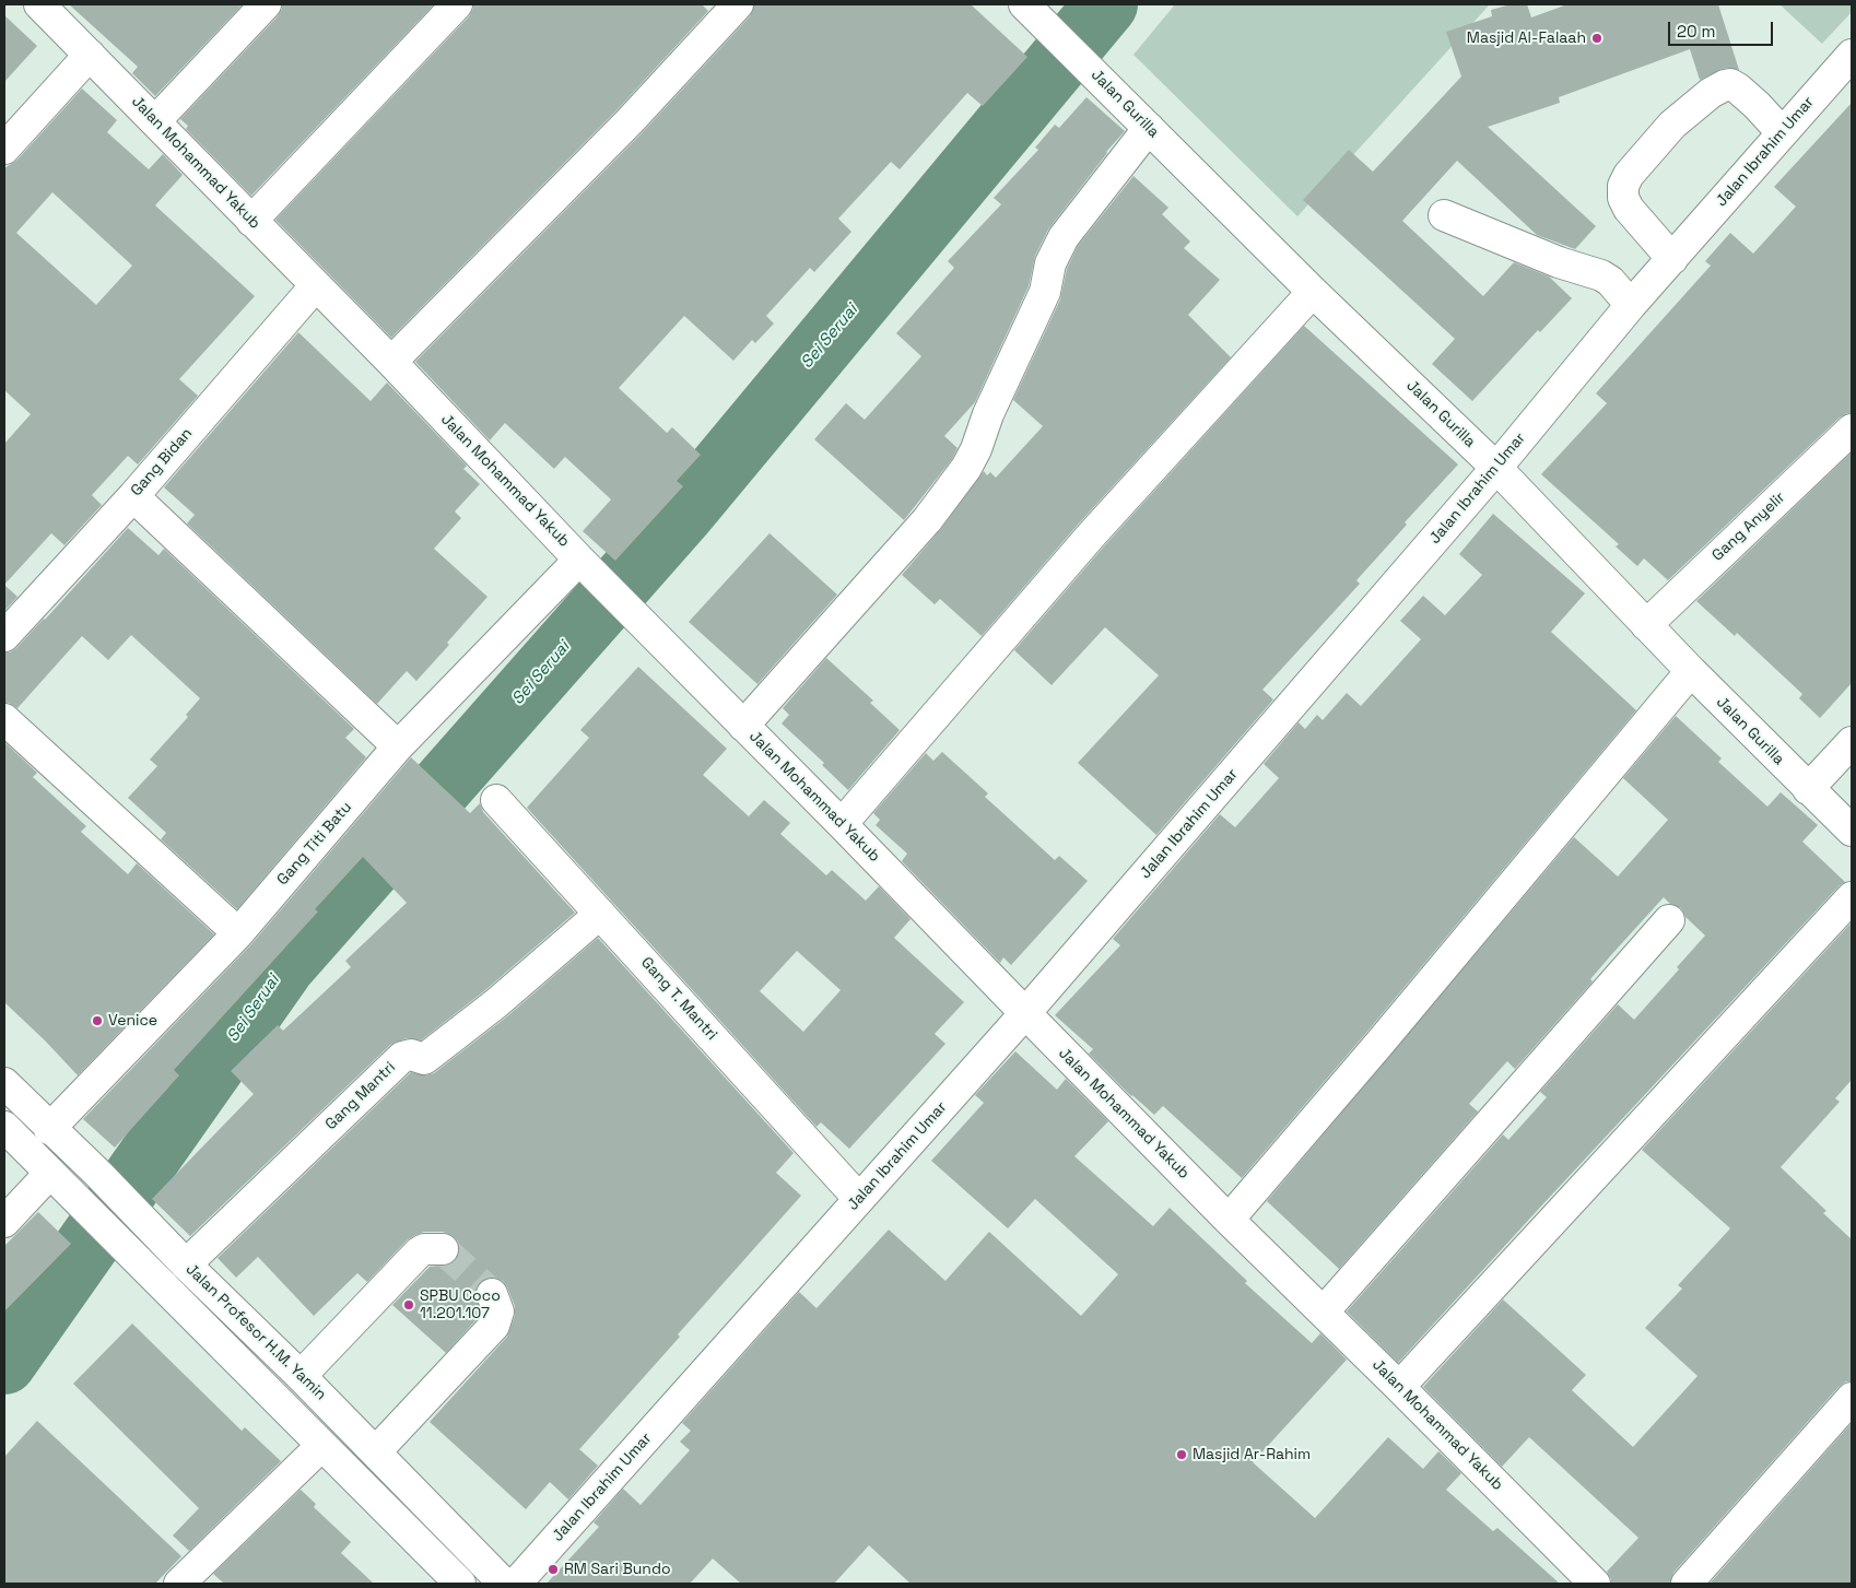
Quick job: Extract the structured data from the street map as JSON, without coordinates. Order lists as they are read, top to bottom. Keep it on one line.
{"streets":{"street":["Jalan Gurilla","Jalan Ibrahim Umar","Jalan Mohammad Yakub","Gang Bidan","Gang Anyelir","Gang Titi Batu","Gang T. Mantri","Gang Mantri","Jalan Profesor H.M. Yamin"]},"crossings":[["Jalan Gurilla","Jalan Ibrahim Umar"],["Jalan Gurilla","Gang Anyelir"],["Jalan Ibrahim Umar","Jalan Mohammad Yakub"],["Jalan Ibrahim Umar","Gang T. Mantri"],["Jalan Mohammad Yakub","Gang Bidan"],["Jalan Mohammad Yakub","Gang Titi Batu"],["Gang Titi Batu","Jalan Profesor H.M. Yamin"],["Gang T. Mantri","Gang Mantri"],["Gang Mantri","Jalan Profesor H.M. Yamin"]],"water":["Sei Seruai"],"places":["Masjid Al-Falaah","Venice","SPBU Coco 11.201.107","Masjid Ar-Rahim","RM Sari Bundo"],"scale_bar":"20 m"}
